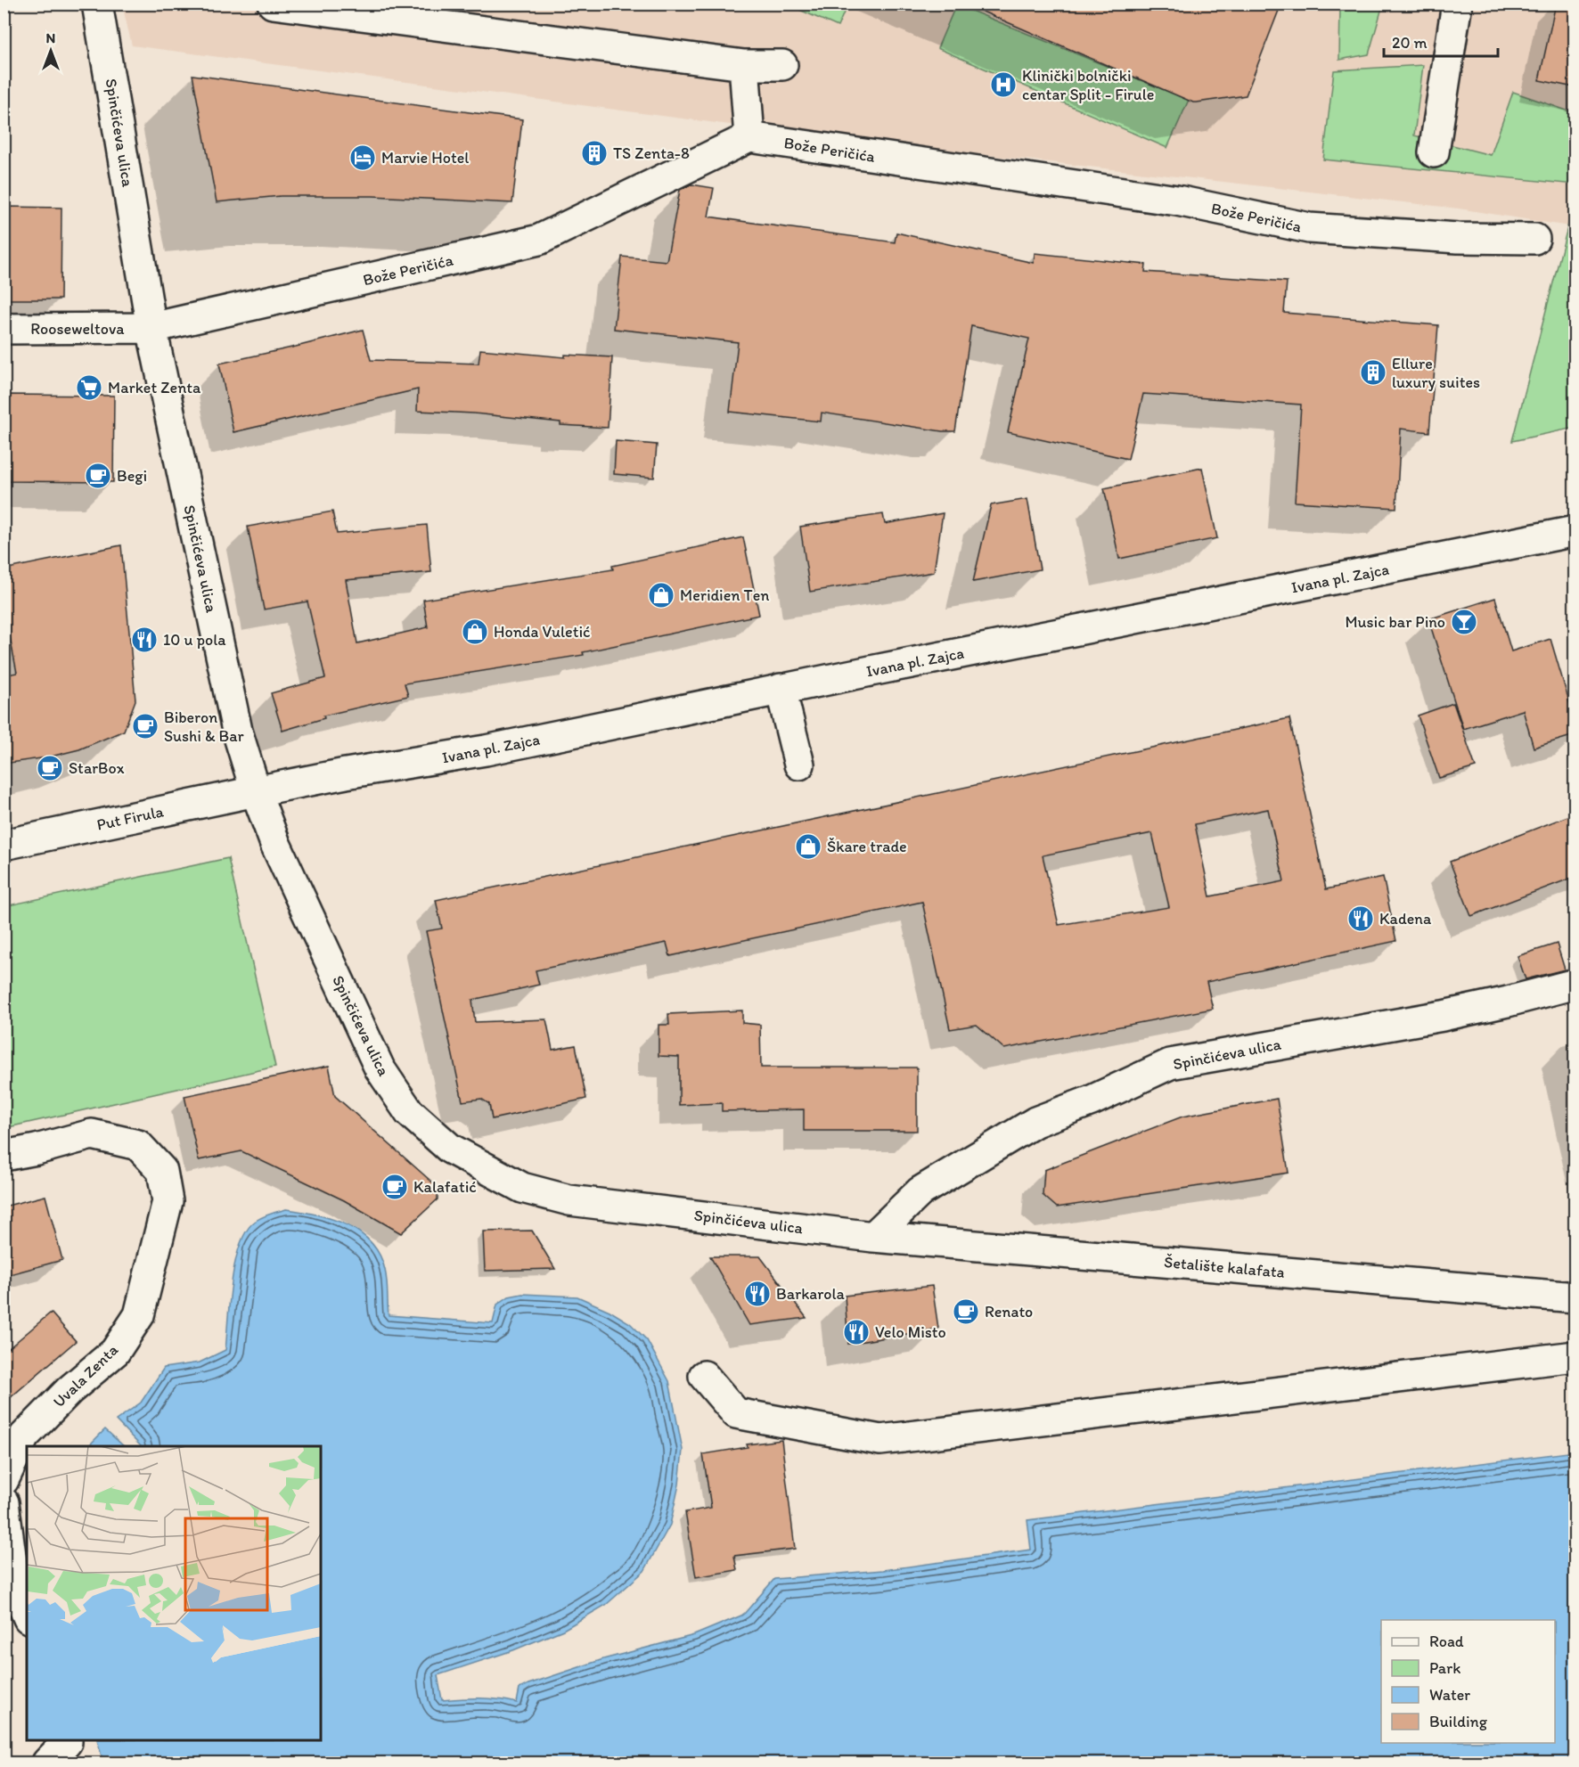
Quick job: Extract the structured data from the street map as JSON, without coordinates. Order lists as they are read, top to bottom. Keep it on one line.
{"streets":{"street":["Spinčićeva ulica","Bože Peričića","Rooseweltova","Ivana pl. Zajca","Put Firula","Šetalište kalafata","Uvala Zenta"]},"crossings":[["Spinčićeva ulica","Bože Peričića"],["Spinčićeva ulica","Rooseweltova"],["Spinčićeva ulica","Ivana pl. Zajca"],["Spinčićeva ulica","Put Firula"],["Spinčićeva ulica","Šetalište kalafata"],["Bože Peričića","Rooseweltova"],["Ivana pl. Zajca","Put Firula"]],"places":{"hospital":["Klinički bolnički centar Split - Firule"],"building":["TS Zenta-8","Ellure luxury suites"],"hotel":["Marvie Hotel"],"supermarket":["Market Zenta"],"cafe":["Begi","Biberon Sushi & Bar","StarBox","Kalafatić","Renato"],"shop":["Meridien Ten","Honda Vuletić","Škare trade"],"bar":["Music bar Pino"],"restaurant":["10 u pola","Kadena","Barkarola","Velo Misto"]},"legend":["Road","Park","Water","Building"],"scale_bar":"20 m","north":"top"}
